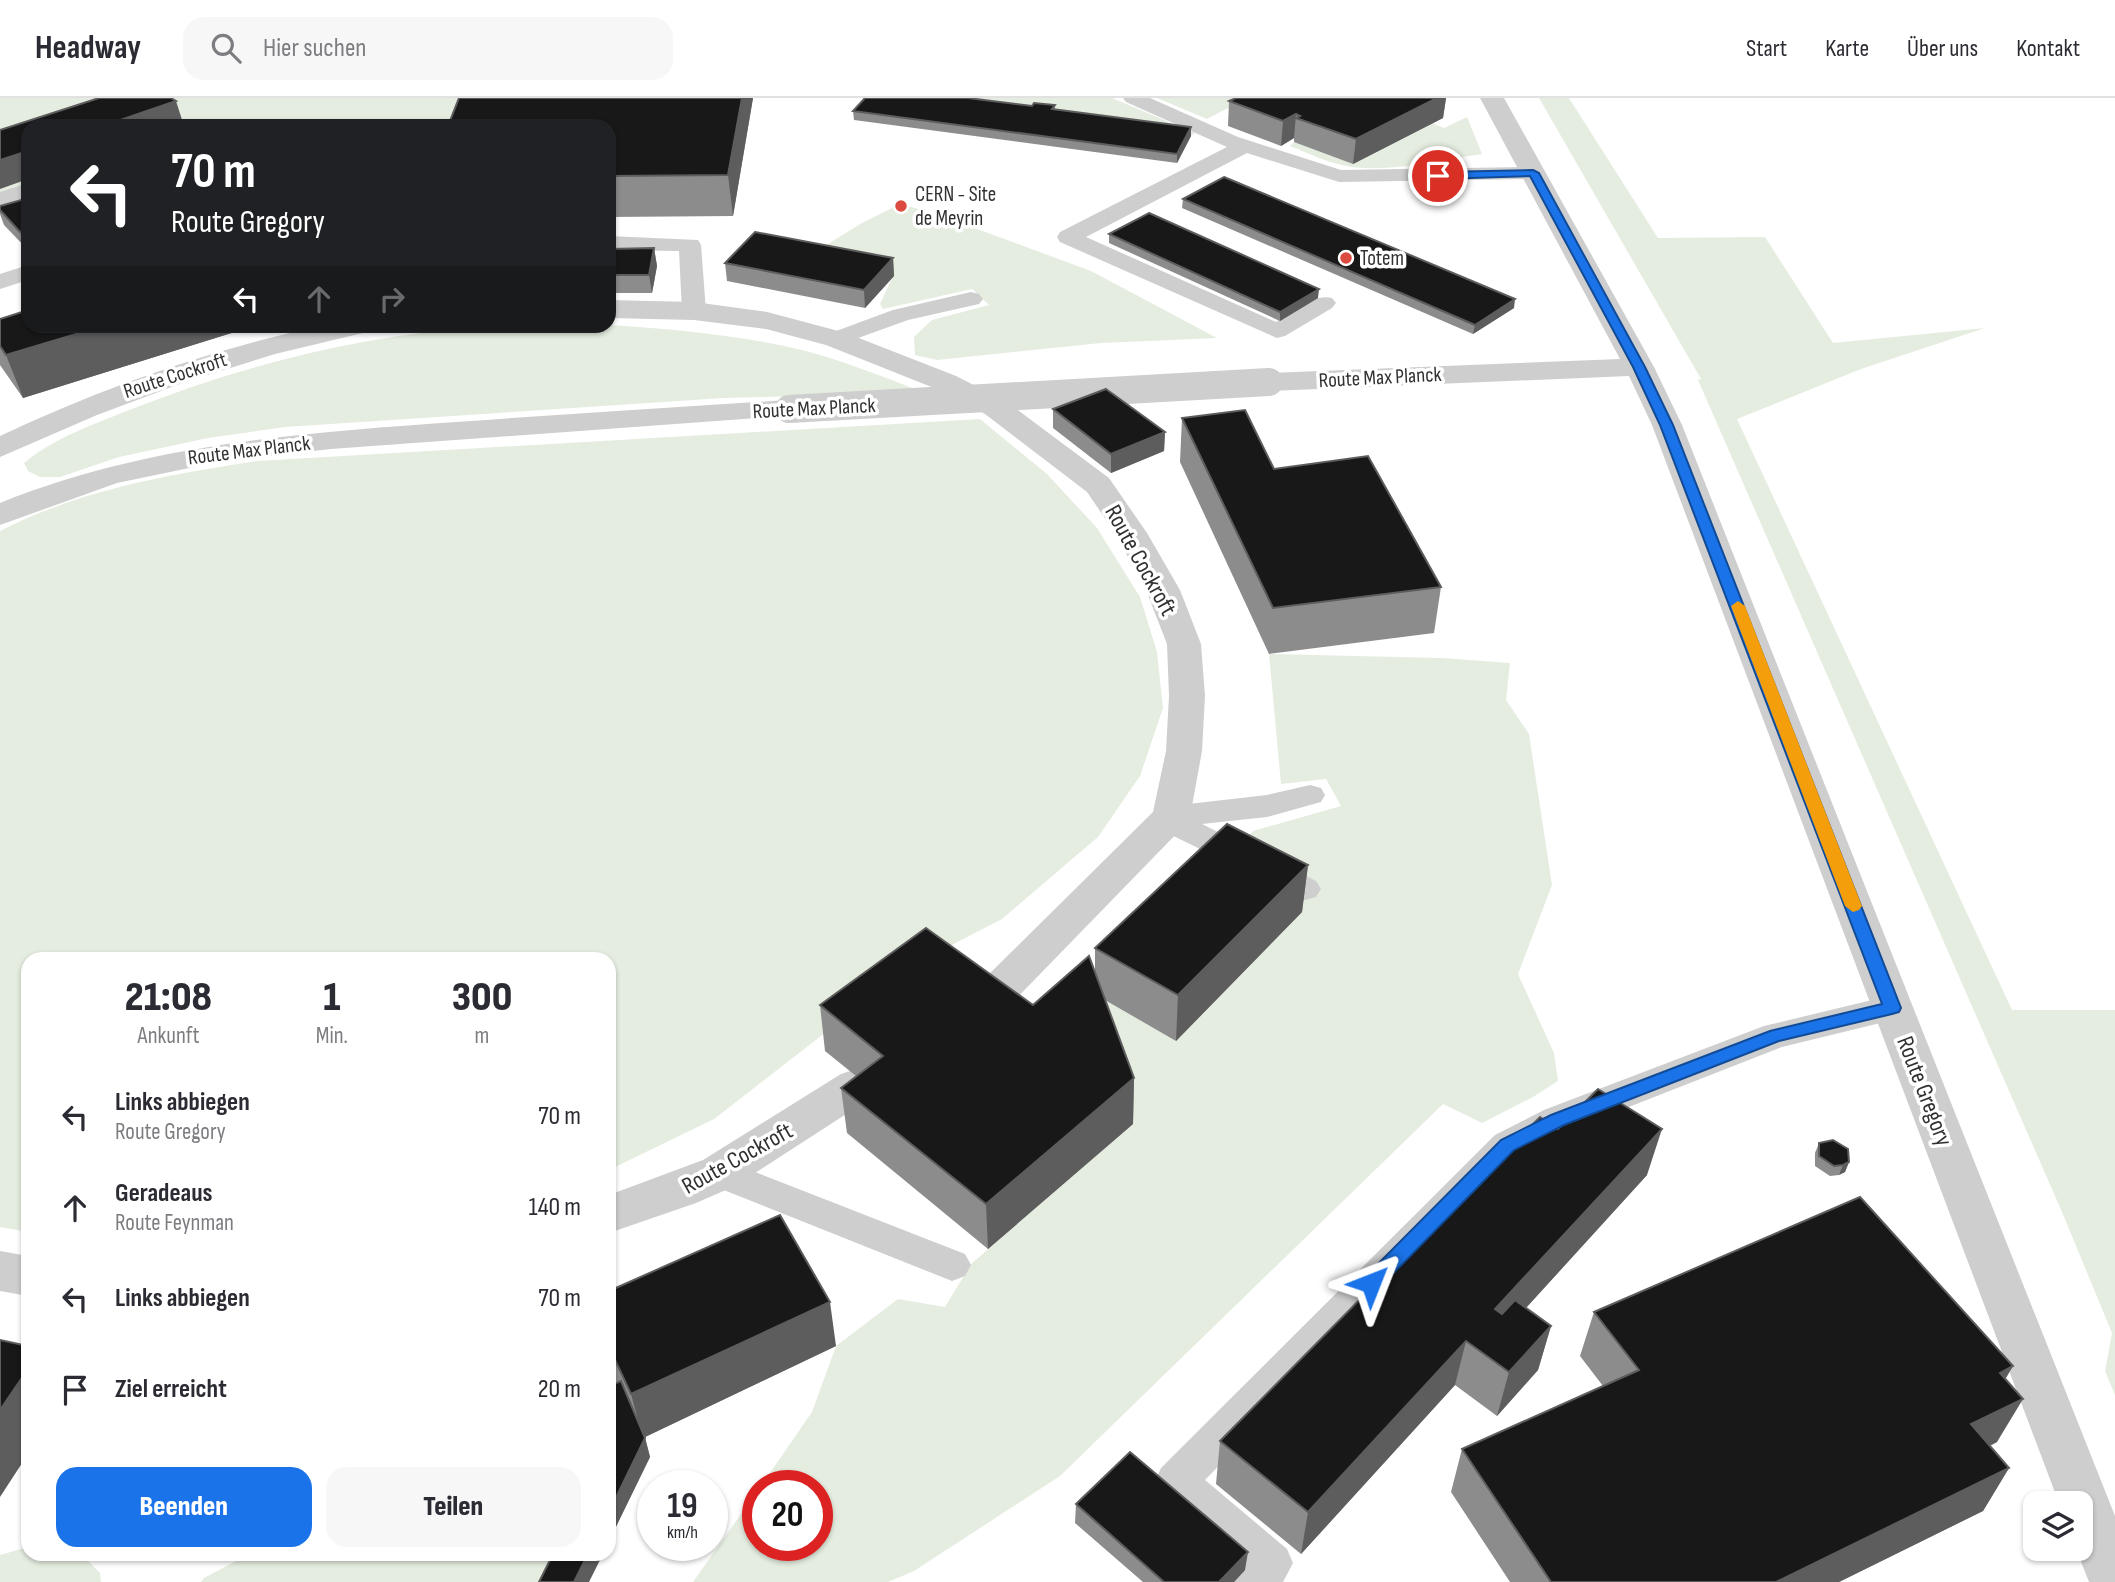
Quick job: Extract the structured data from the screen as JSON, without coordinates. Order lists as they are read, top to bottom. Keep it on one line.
{"streets":{"street":["Route Cockroft","Route Max Planck","Route Gregory"]},"crossings":[["Route Max Planck","Route Gregory"]],"places":["CERN - Site de Meyrin","Totem"],"page":{"header":"Headway","search":"Hier suchen","nav":["Start","Karte","Über uns","Kontakt"],"turn":["70 m","Route Gregory"],"eta":["21:08","Ankunft","1","Min.","300","m"],"list":[{"name":"Links abbiegen","note":"Route Gregory","value":"70 m"},{"name":"Geradeaus","note":"Route Feynman","value":"140 m"},{"name":"Links abbiegen","value":"70 m"},{"name":"Ziel erreicht","value":"20 m"}],"buttons":["Beenden","Teilen"],"speed":"19 km/h","limit":"20"}}
